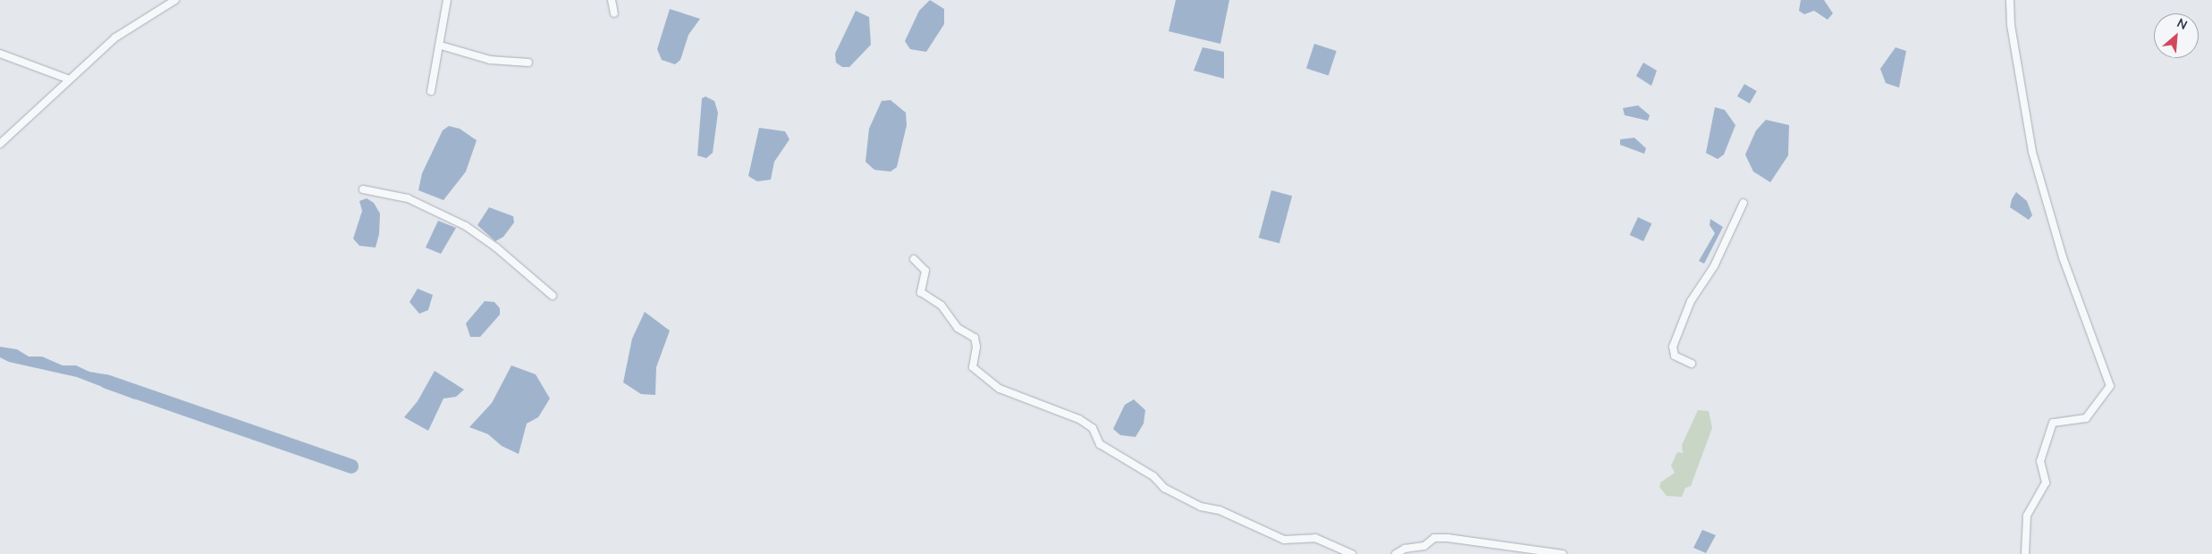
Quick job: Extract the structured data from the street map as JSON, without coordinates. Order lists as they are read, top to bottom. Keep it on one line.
{"north":"top right"}
